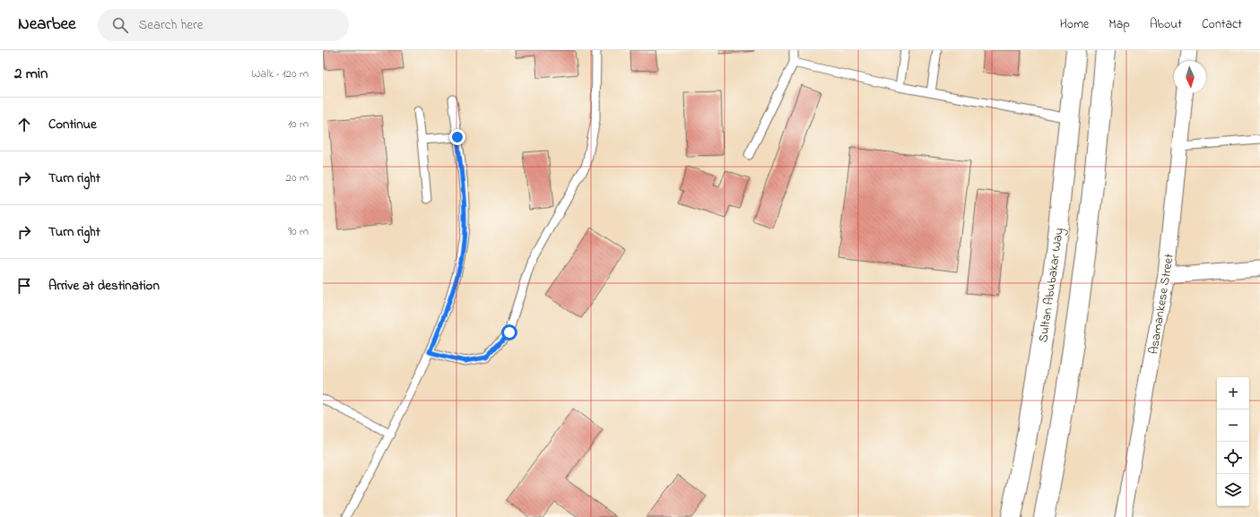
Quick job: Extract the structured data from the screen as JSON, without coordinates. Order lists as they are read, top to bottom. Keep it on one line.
{"streets":{"main road":["Sultan Abubakar Way"],"street":["Asamankese Street"]},"north":"bottom","page":{"header":"Nearbee","search":"Search here","nav":["Home","Map","About","Contact"],"heading":["2 min","Walk · 120 m"],"list":[["Continue","10 m"],["Turn right","20 m"],["Turn right","90 m"],"Arrive at destination"],"map_buttons":["+","−"]}}
